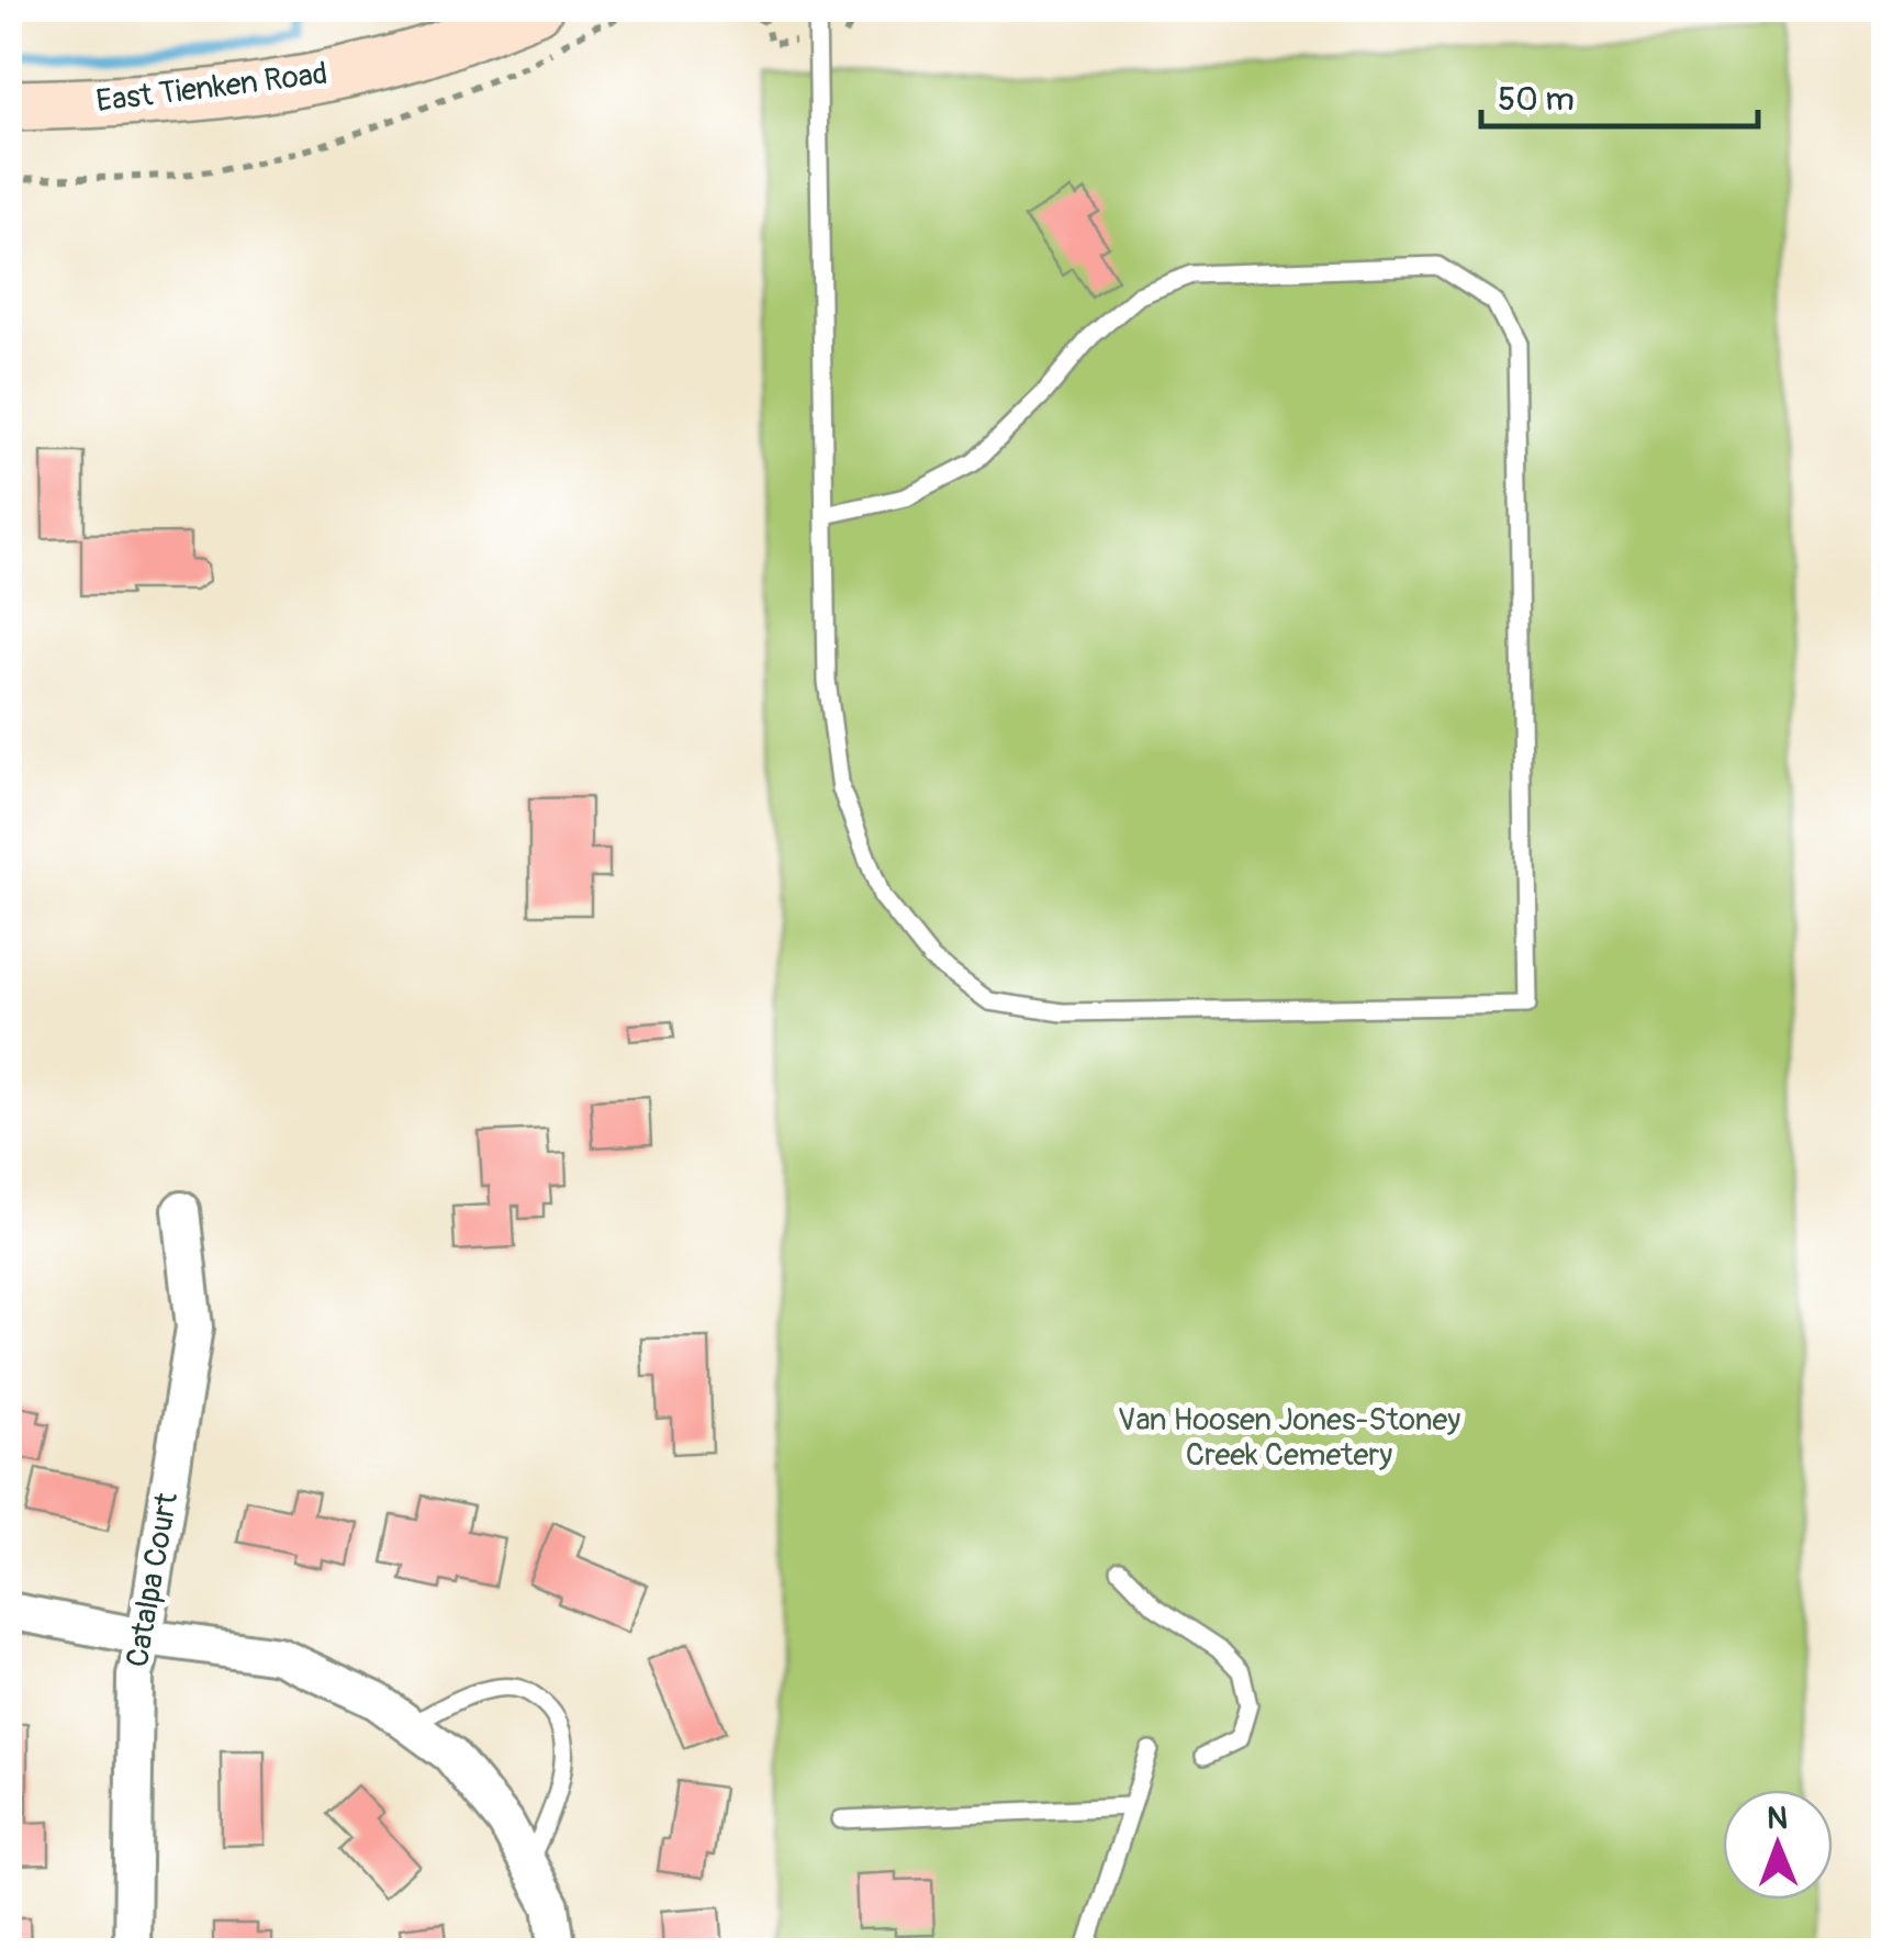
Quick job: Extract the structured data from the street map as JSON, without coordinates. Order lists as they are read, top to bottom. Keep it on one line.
{"streets":{"street":["East Tienken Road","Catalpa Court"]},"parks":["Van Hoosen Jones-Stoney Creek Cemetery"],"scale_bar":"50 m","north":"top"}
